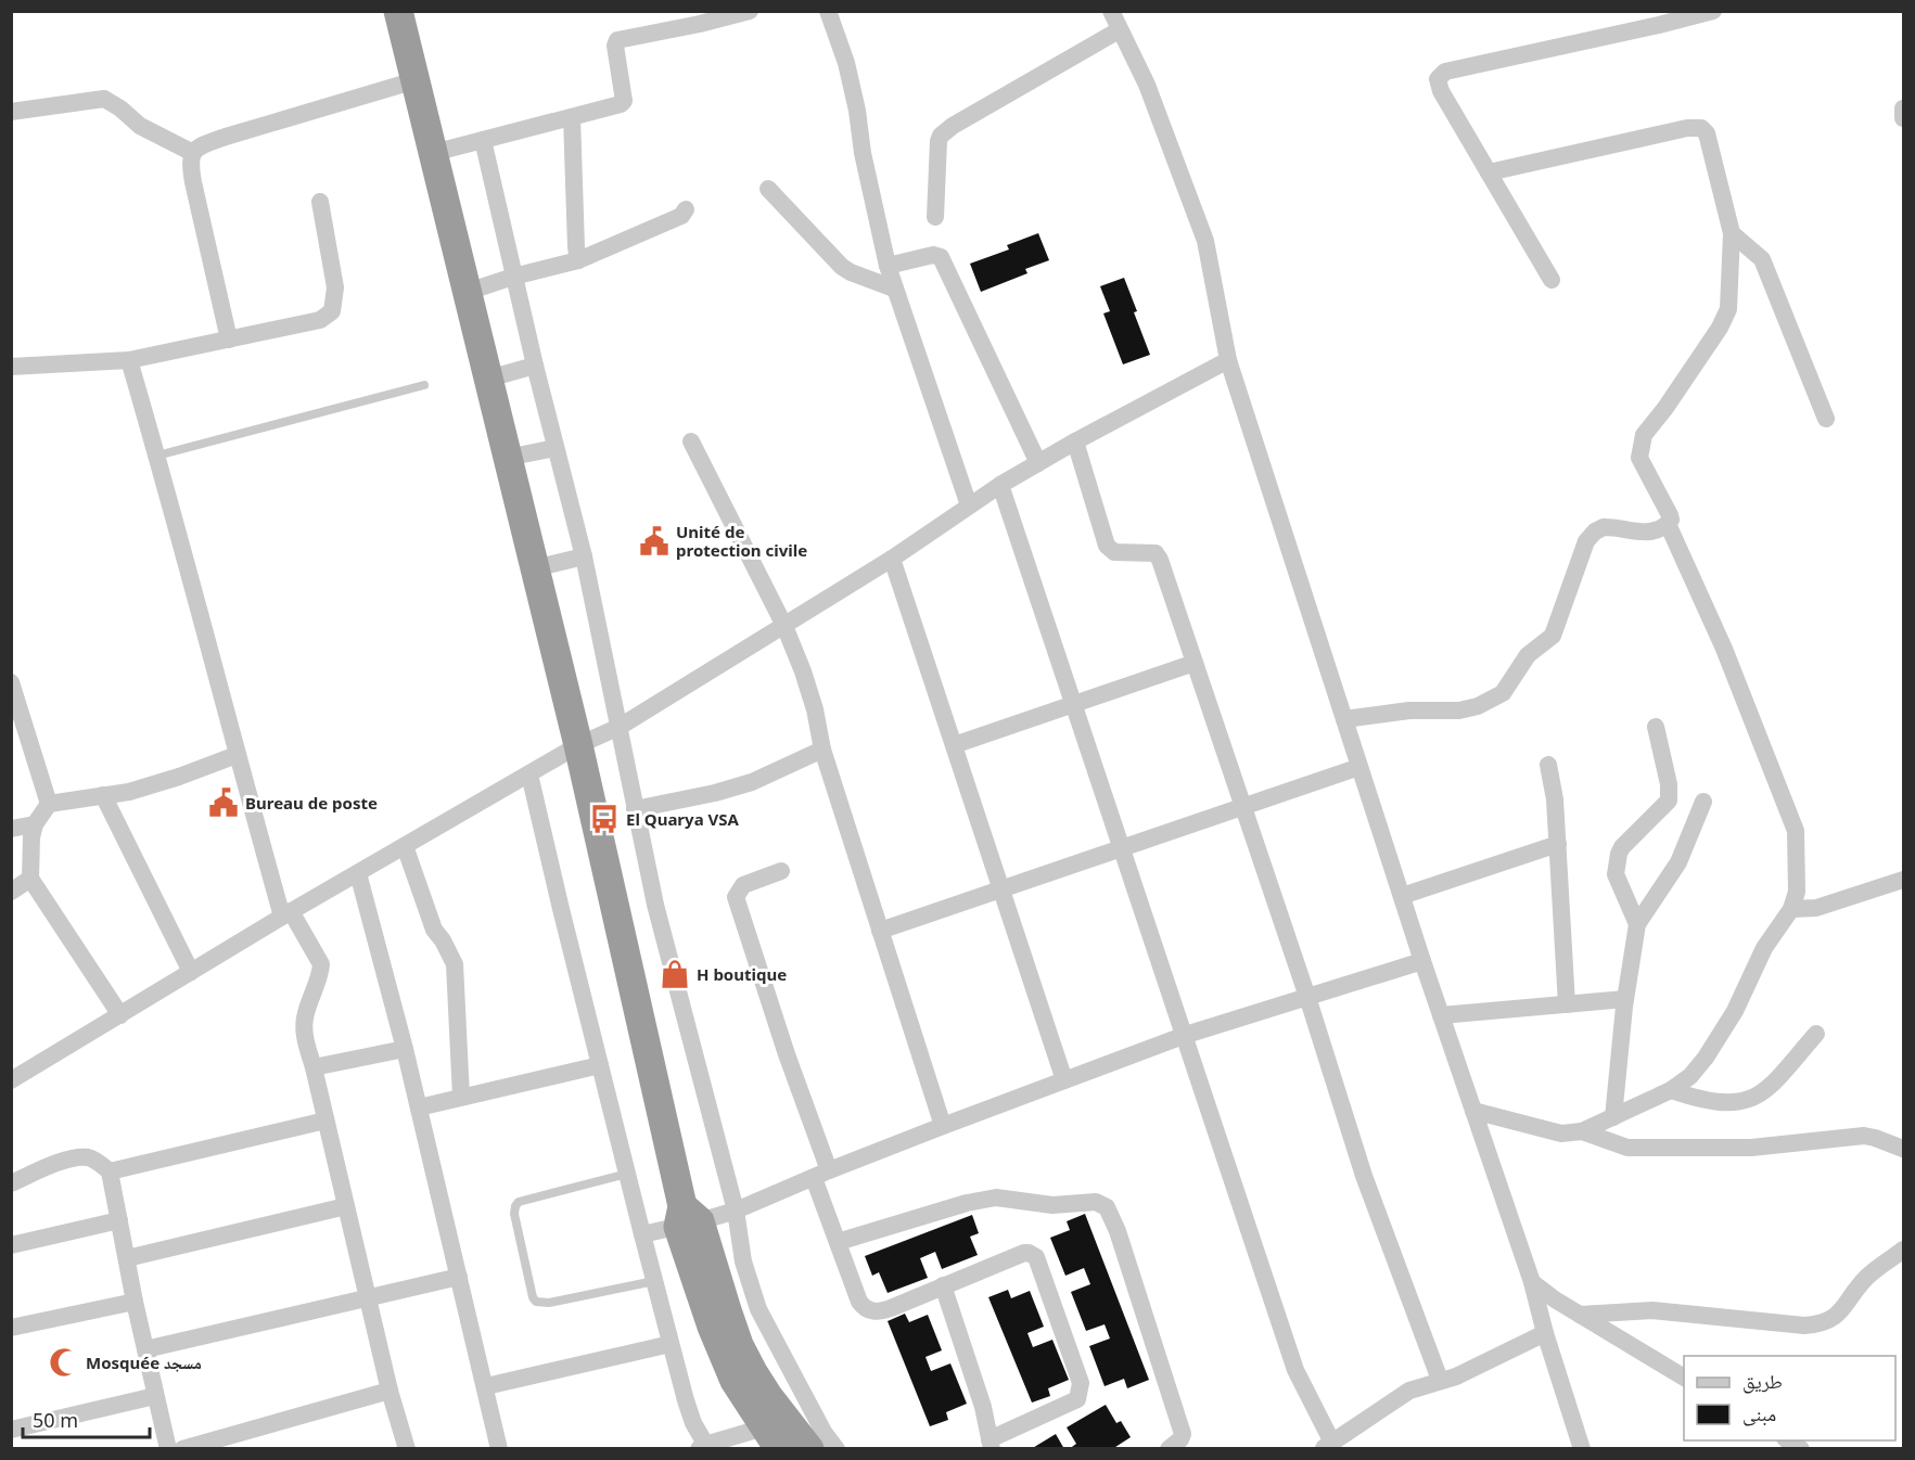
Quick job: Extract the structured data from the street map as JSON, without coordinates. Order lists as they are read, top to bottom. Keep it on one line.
{"places":{"public building":["Unité de protection civile","Bureau de poste"],"bus stop":["El Quarya VSA"],"shop":["H boutique"],"mosque":["Mosquée مسجد"]},"legend":["طريق","مبنى"],"scale_bar":"50 m"}
